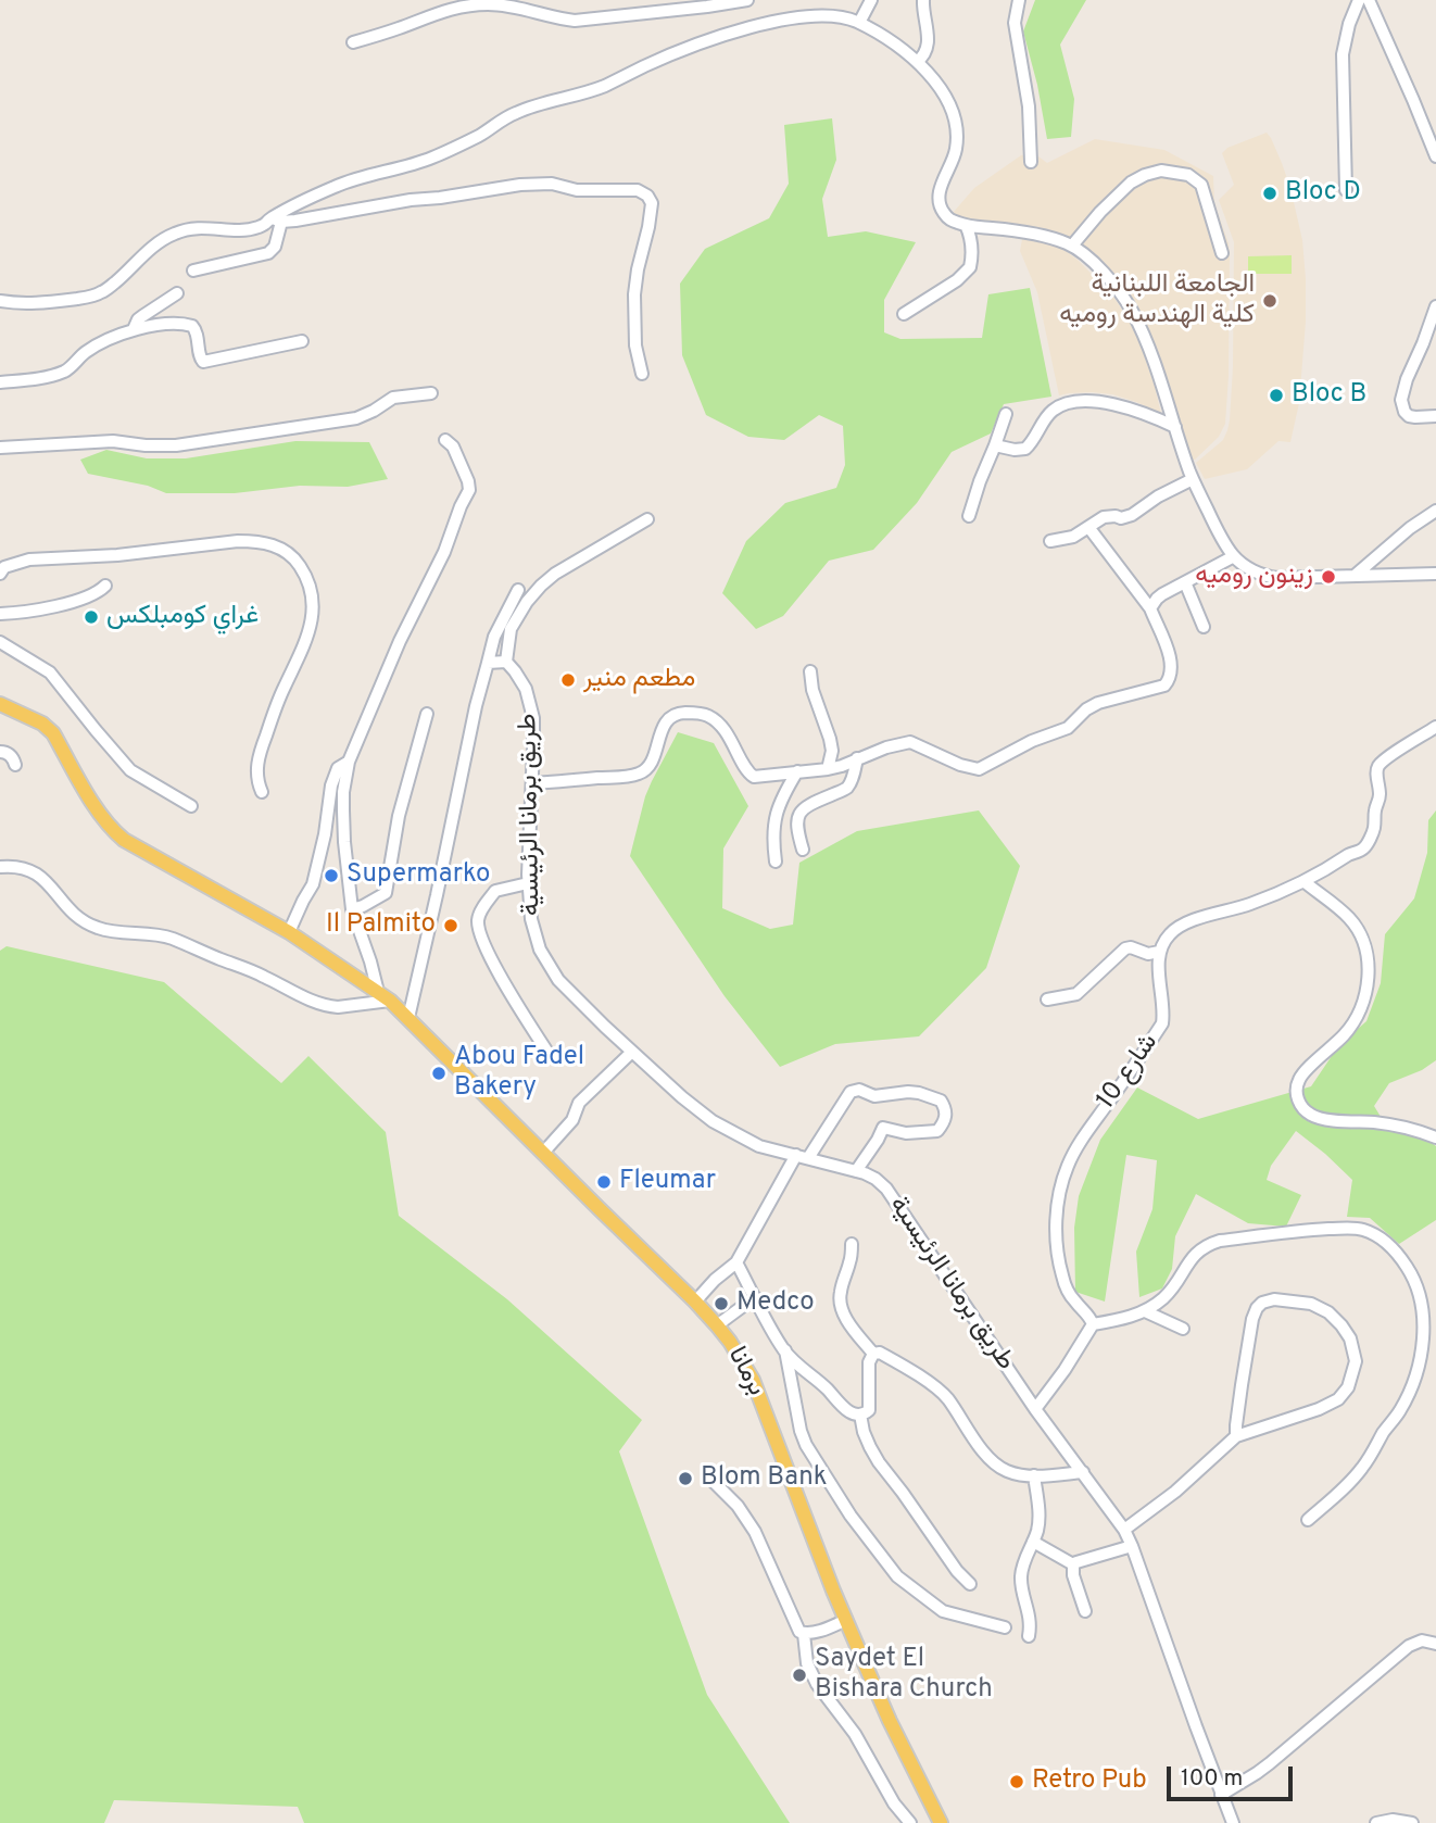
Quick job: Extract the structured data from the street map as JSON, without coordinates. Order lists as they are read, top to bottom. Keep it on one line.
{"streets":{"main road":["برمانا"],"street":["طريق برمانا الرئيسية","شارع 10"]},"crossings":[["طريق برمانا الرئيسية","برمانا"]],"places":["Bloc D","الجامعة اللبنانية كلية الهندسة روميه","Bloc B","زينون روميه","غراي كومبلكس","مطعم منير","Supermarko","Il Palmito","Abou Fadel Bakery","Fleumar","Medco","Blom Bank","Saydet El Bishara Church","Retro Pub"],"scale_bar":"100 m"}
